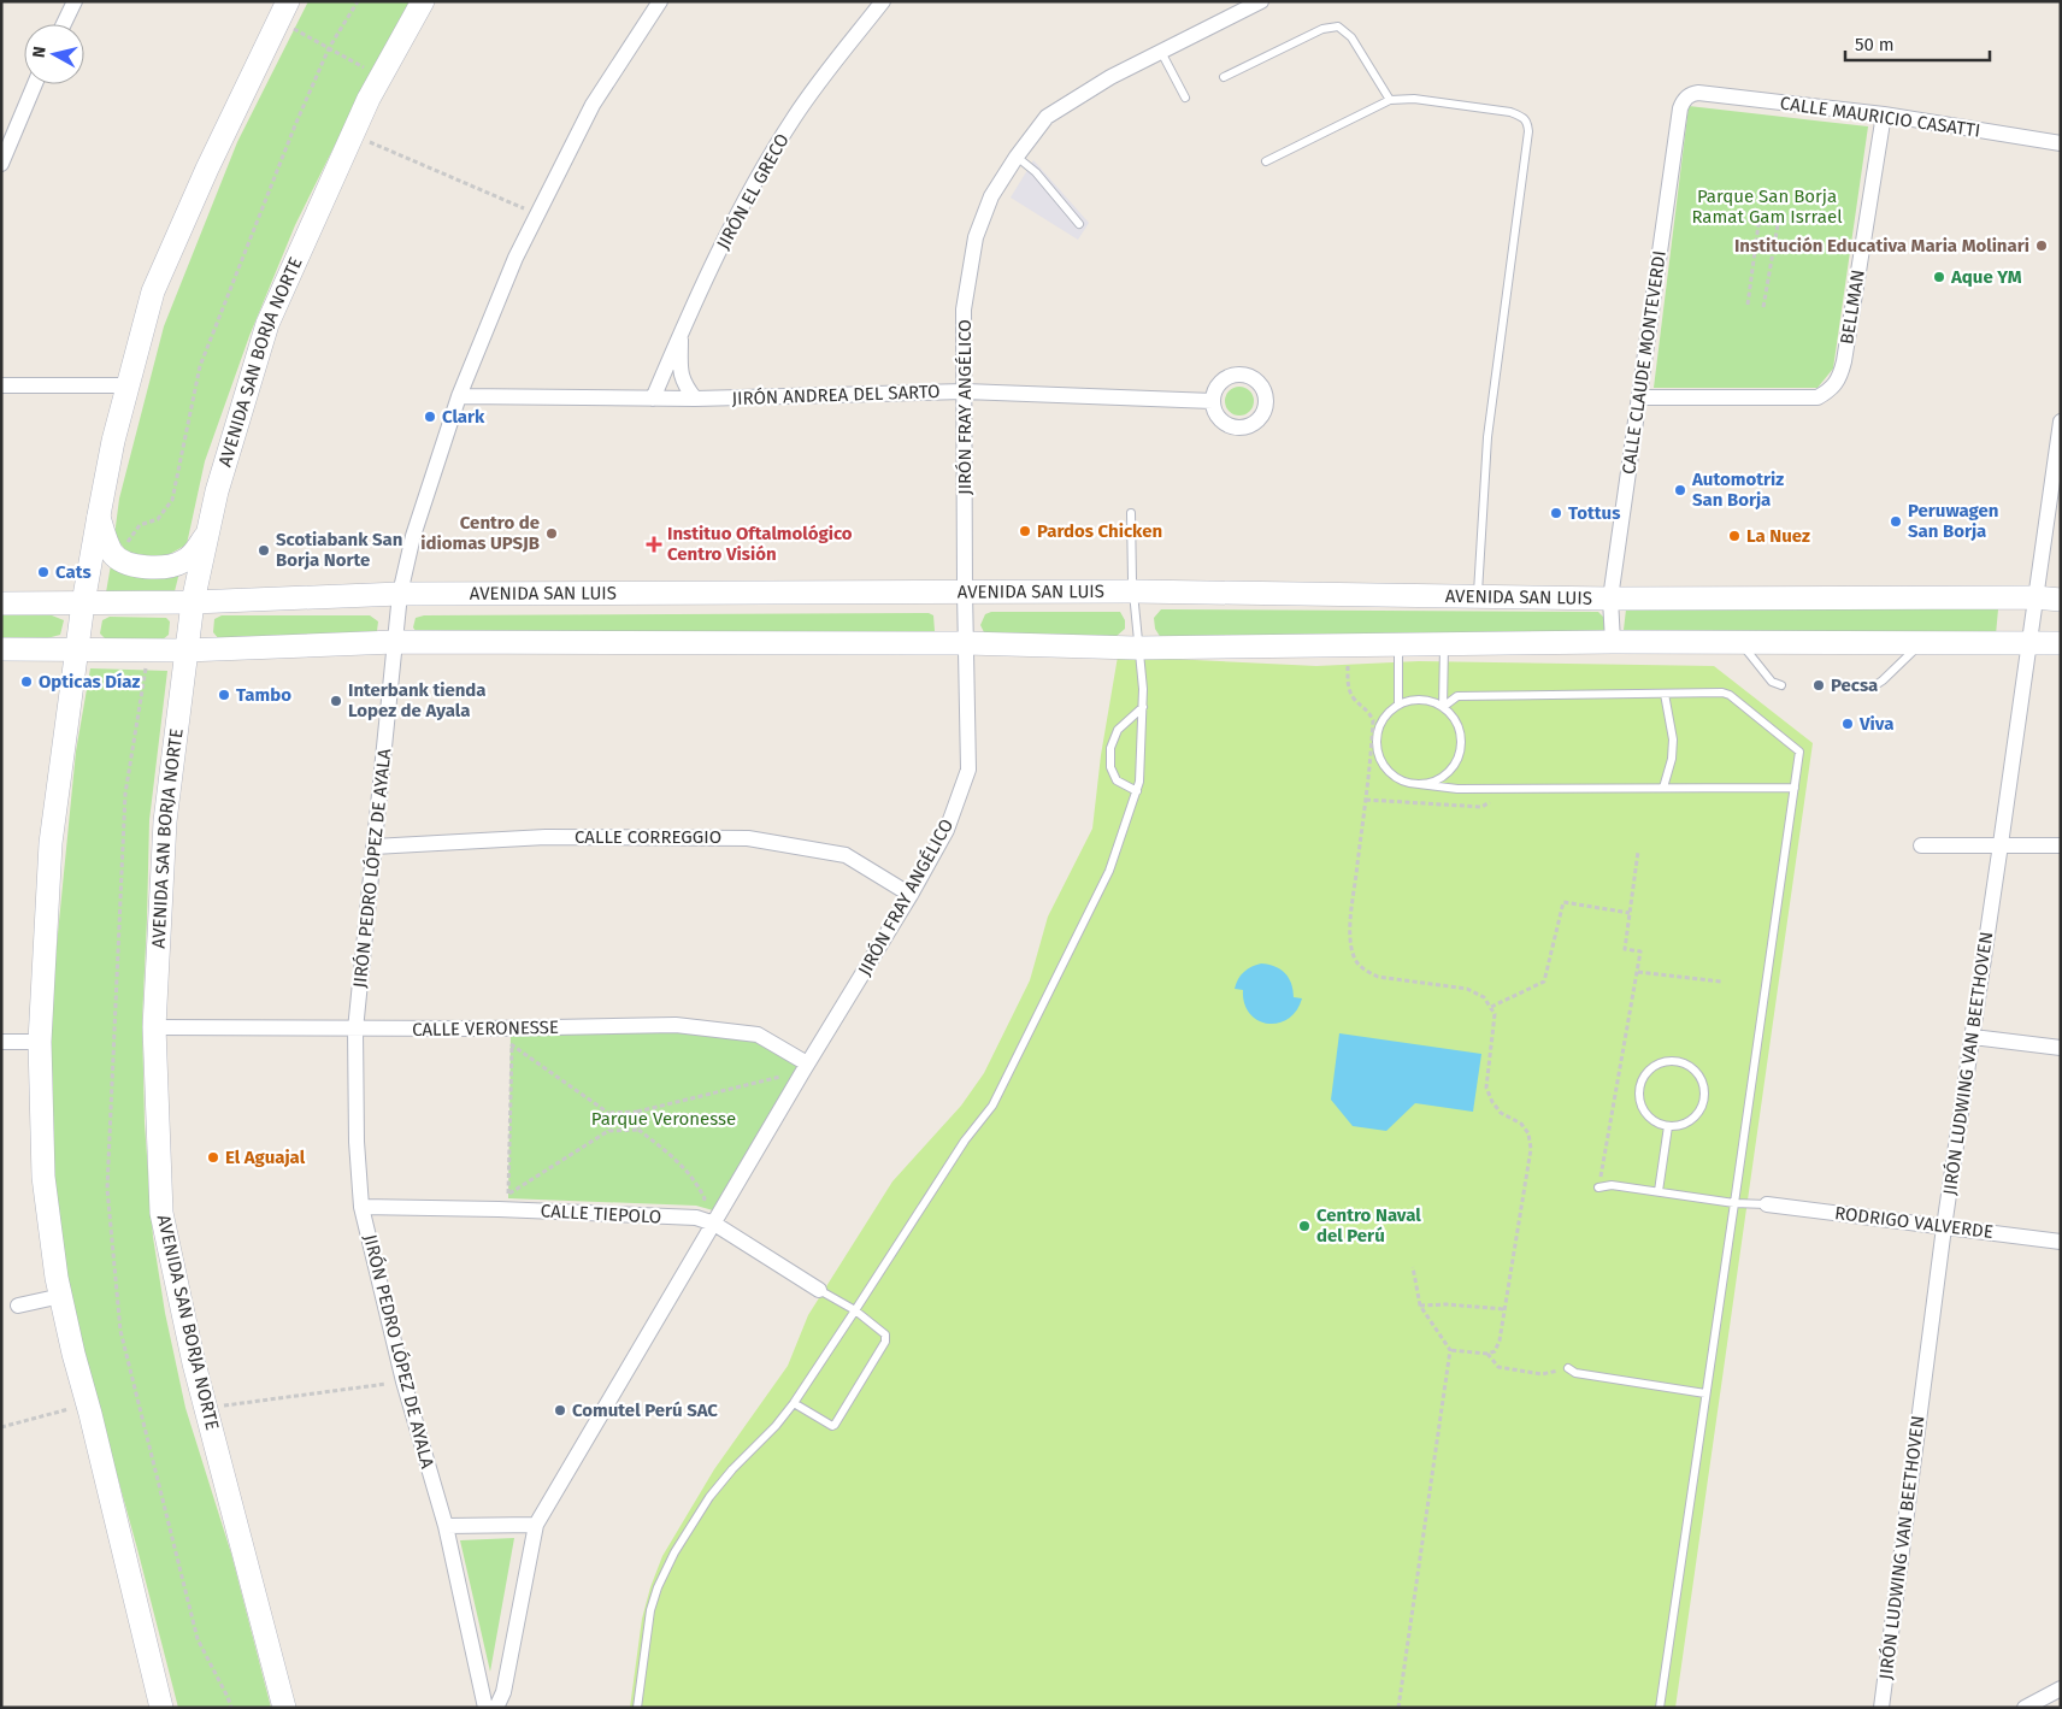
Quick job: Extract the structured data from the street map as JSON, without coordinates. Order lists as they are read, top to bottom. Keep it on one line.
{"streets":{"main road":["AVENIDA SAN BORJA NORTE","AVENIDA SAN LUIS"],"street":["CALLE MAURICIO CASATTI","JIRÓN EL GRECO","BELLMAN","CALLE CLAUDE MONTEVERDI","JIRÓN ANDREA DEL SARTO","JIRÓN FRAY ANGÉLICO","CALLE CORREGGIO","JIRÓN PEDRO LÓPEZ DE AYALA","CALLE VERONESSE","JIRÓN LUDWING VAN BEETHOVEN","CALLE TIEPOLO","RODRIGO VALVERDE"]},"crossings":[["CALLE MAURICIO CASATTI","BELLMAN"],["CALLE MAURICIO CASATTI","CALLE CLAUDE MONTEVERDI"],["JIRÓN EL GRECO","JIRÓN ANDREA DEL SARTO"],["BELLMAN","CALLE CLAUDE MONTEVERDI"],["AVENIDA SAN BORJA NORTE","AVENIDA SAN LUIS"],["AVENIDA SAN BORJA NORTE","CALLE VERONESSE"],["CALLE CLAUDE MONTEVERDI","AVENIDA SAN LUIS"],["JIRÓN ANDREA DEL SARTO","JIRÓN FRAY ANGÉLICO"],["JIRÓN ANDREA DEL SARTO","JIRÓN PEDRO LÓPEZ DE AYALA"],["JIRÓN FRAY ANGÉLICO","AVENIDA SAN LUIS"],["JIRÓN FRAY ANGÉLICO","CALLE CORREGGIO"],["JIRÓN FRAY ANGÉLICO","CALLE VERONESSE"],["JIRÓN FRAY ANGÉLICO","CALLE TIEPOLO"],["AVENIDA SAN LUIS","JIRÓN PEDRO LÓPEZ DE AYALA"],["AVENIDA SAN LUIS","JIRÓN LUDWING VAN BEETHOVEN"],["CALLE CORREGGIO","JIRÓN PEDRO LÓPEZ DE AYALA"],["JIRÓN PEDRO LÓPEZ DE AYALA","CALLE VERONESSE"],["JIRÓN PEDRO LÓPEZ DE AYALA","CALLE TIEPOLO"],["JIRÓN LUDWING VAN BEETHOVEN","RODRIGO VALVERDE"]],"parks":["Parque San Borja Ramat Gam Isrrael","Parque Veronesse"],"places":{"other":["Institución Educativa Maria Molinari","Aque YM","Clark","Automotriz San Borja","Tottus","Peruwagen San Borja","Pardos Chicken","Centro de idiomas UPSJB","La Nuez","Scotiabank San Borja Norte","Cats","Opticas Díaz","Pecsa","Tambo","Interbank tienda Lopez de Ayala","Viva","El Aguajal","Centro Naval del Perú","Comutel Perú SAC"],"health":["Instituo Oftalmológico Centro Visión"]},"scale_bar":"50 m","north":"left"}
